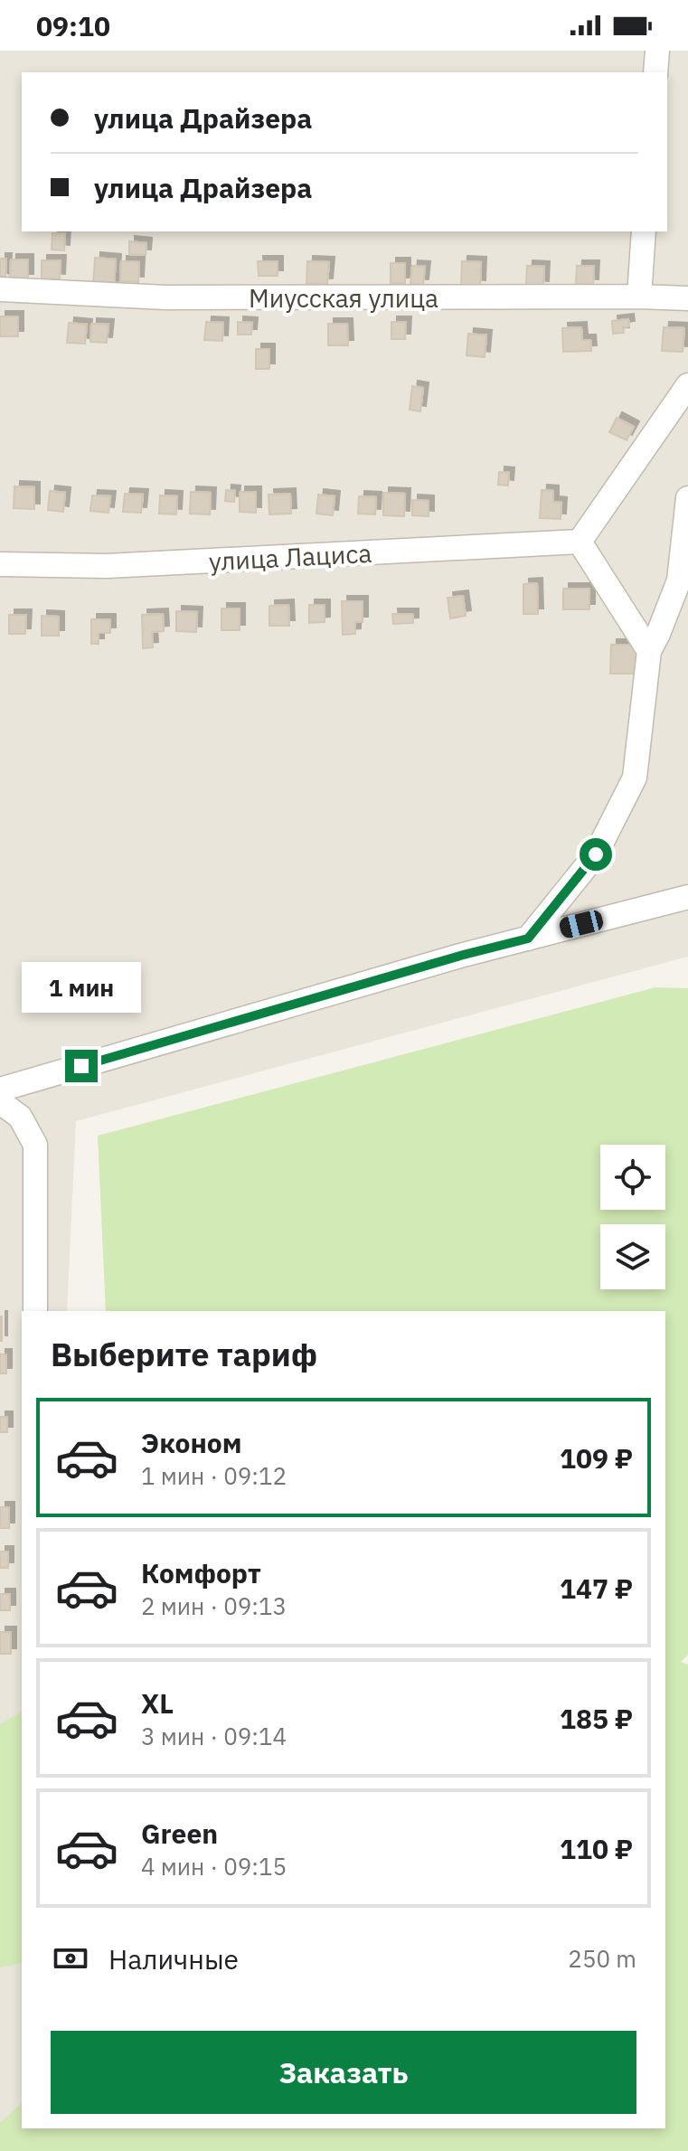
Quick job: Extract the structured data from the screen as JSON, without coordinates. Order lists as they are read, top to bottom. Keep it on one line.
{"streets":{"street":["Миусская улица","улица Лациса"]},"page":{"status":"09:10","banner":["улица Драйзера","улица Драйзера"],"bubble":"1 мин","heading":"Выберите тариф","list":[{"name":"Эконом","note":"1 мин · 09:12","value":"109 ₽"},{"name":"Комфорт","note":"2 мин · 09:13","value":"147 ₽"},{"name":"XL","note":"3 мин · 09:14","value":"185 ₽"},{"name":"Green","note":"4 мин · 09:15","value":"110 ₽"}],"pay":["Наличные","250 m"],"buttons":"Заказать"}}
